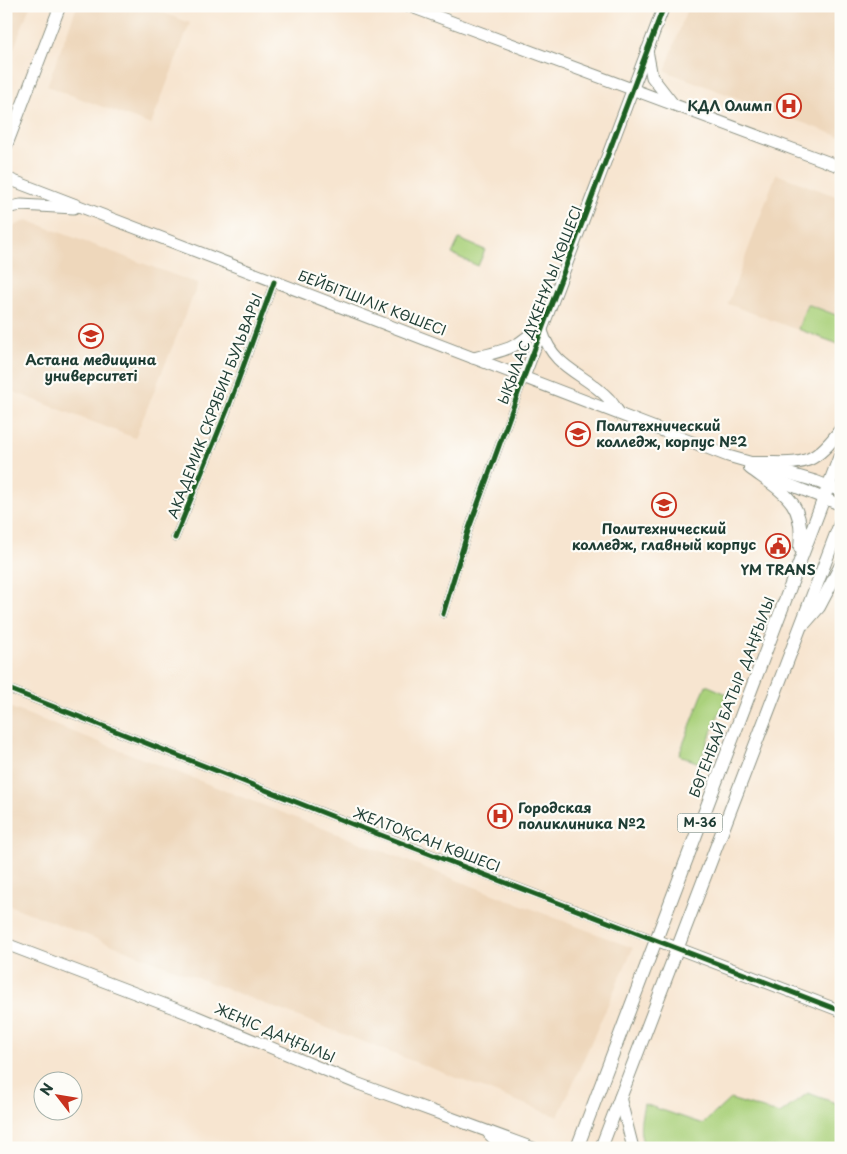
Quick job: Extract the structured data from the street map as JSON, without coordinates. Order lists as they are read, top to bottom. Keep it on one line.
{"streets":{"main road":["БЕЙБІТШІЛІК КӨШЕСІ","ЫҚЫЛАС ДҮКЕНҰЛЫ КӨШЕСІ","БӨГЕНБАЙ БАТЫР ДАҢҒЫЛЫ","M-36","ЖЕЛТОҚСАН КӨШЕСІ","ЖЕҢІС ДАҢҒЫЛЫ"],"street":["АКАДЕМИК СКРЯБИН БУЛЬВАРЫ"]},"crossings":[["БЕЙБІТШІЛІК КӨШЕСІ","ЫҚЫЛАС ДҮКЕНҰЛЫ КӨШЕСІ"],["БЕЙБІТШІЛІК КӨШЕСІ","АКАДЕМИК СКРЯБИН БУЛЬВАРЫ"],["БЕЙБІТШІЛІК КӨШЕСІ","БӨГЕНБАЙ БАТЫР ДАҢҒЫЛЫ"],["БӨГЕНБАЙ БАТЫР ДАҢҒЫЛЫ","ЖЕЛТОҚСАН КӨШЕСІ"],["M-36","ЖЕЛТОҚСАН КӨШЕСІ"]],"places":{"hospital":["КДЛ Олимп","Городская поликлиника №2"],"school or university":["Астана медицина университеті","Политехнический колледж, корпус №2","Политехнический колледж, главный корпус"],"public building":["YM TRANS"]},"north":"top left"}
